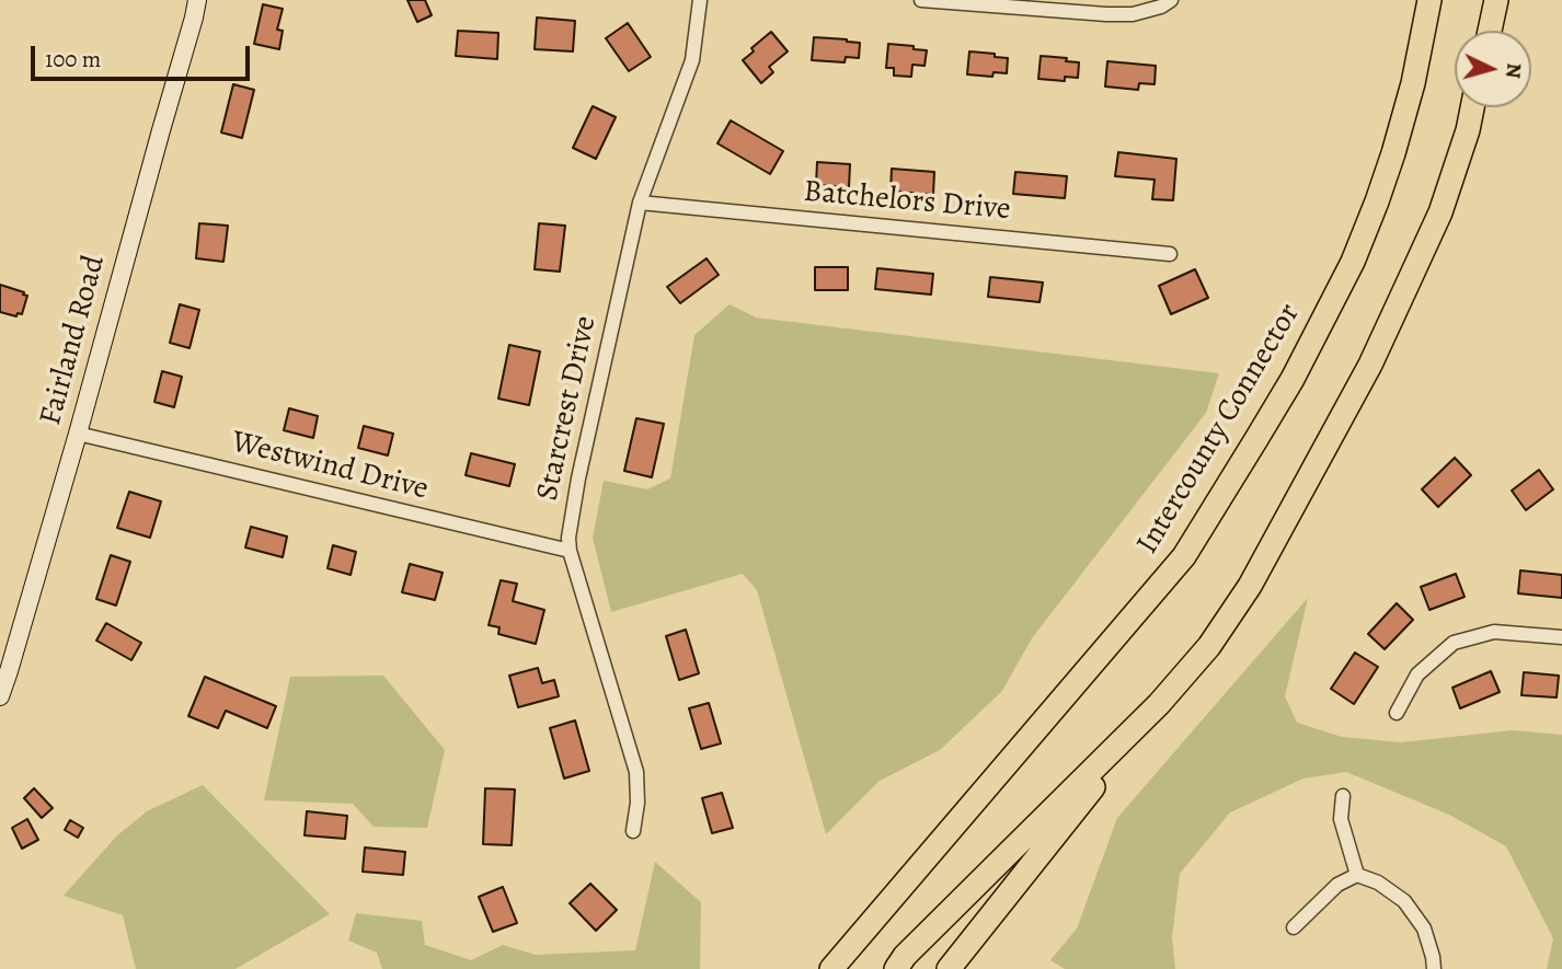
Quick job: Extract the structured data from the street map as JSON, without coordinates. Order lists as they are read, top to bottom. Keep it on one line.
{"streets":{"highway":["Intercounty Connector"],"main road":["Fairland Road"],"street":["Batchelors Drive","Starcrest Drive","Westwind Drive"]},"crossings":[["Batchelors Drive","Starcrest Drive"],["Fairland Road","Westwind Drive"],["Starcrest Drive","Westwind Drive"]],"scale_bar":"100 m","north":"right"}
